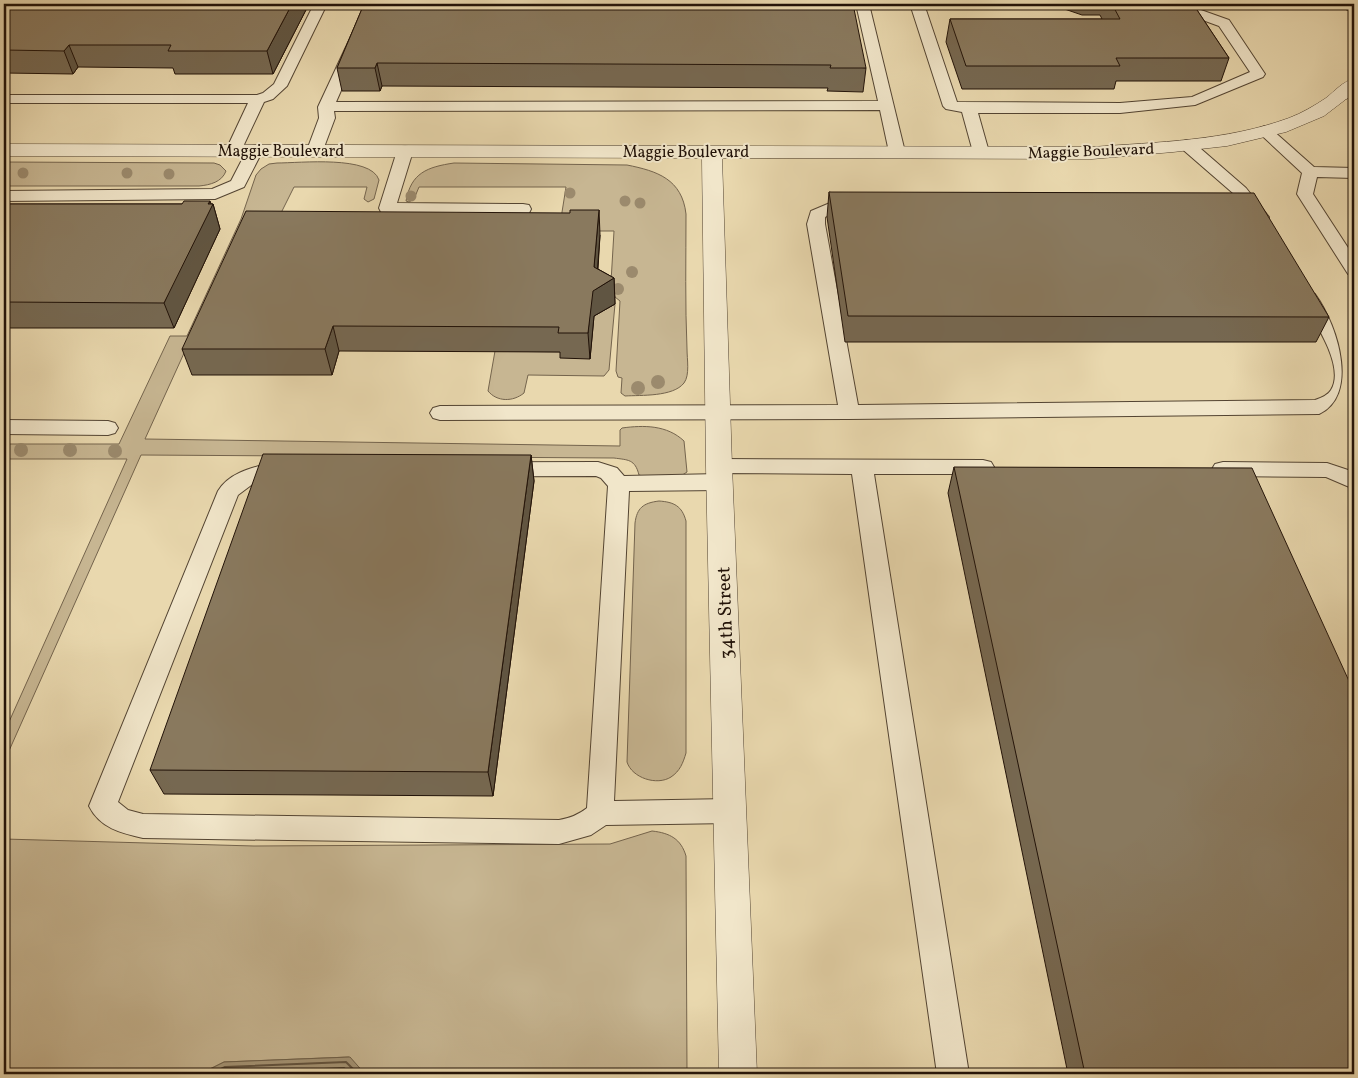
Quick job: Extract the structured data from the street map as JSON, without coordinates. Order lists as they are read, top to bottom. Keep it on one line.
{"streets":{"street":["Maggie Boulevard","34th Street"]},"crossings":[["Maggie Boulevard","34th Street"]]}
